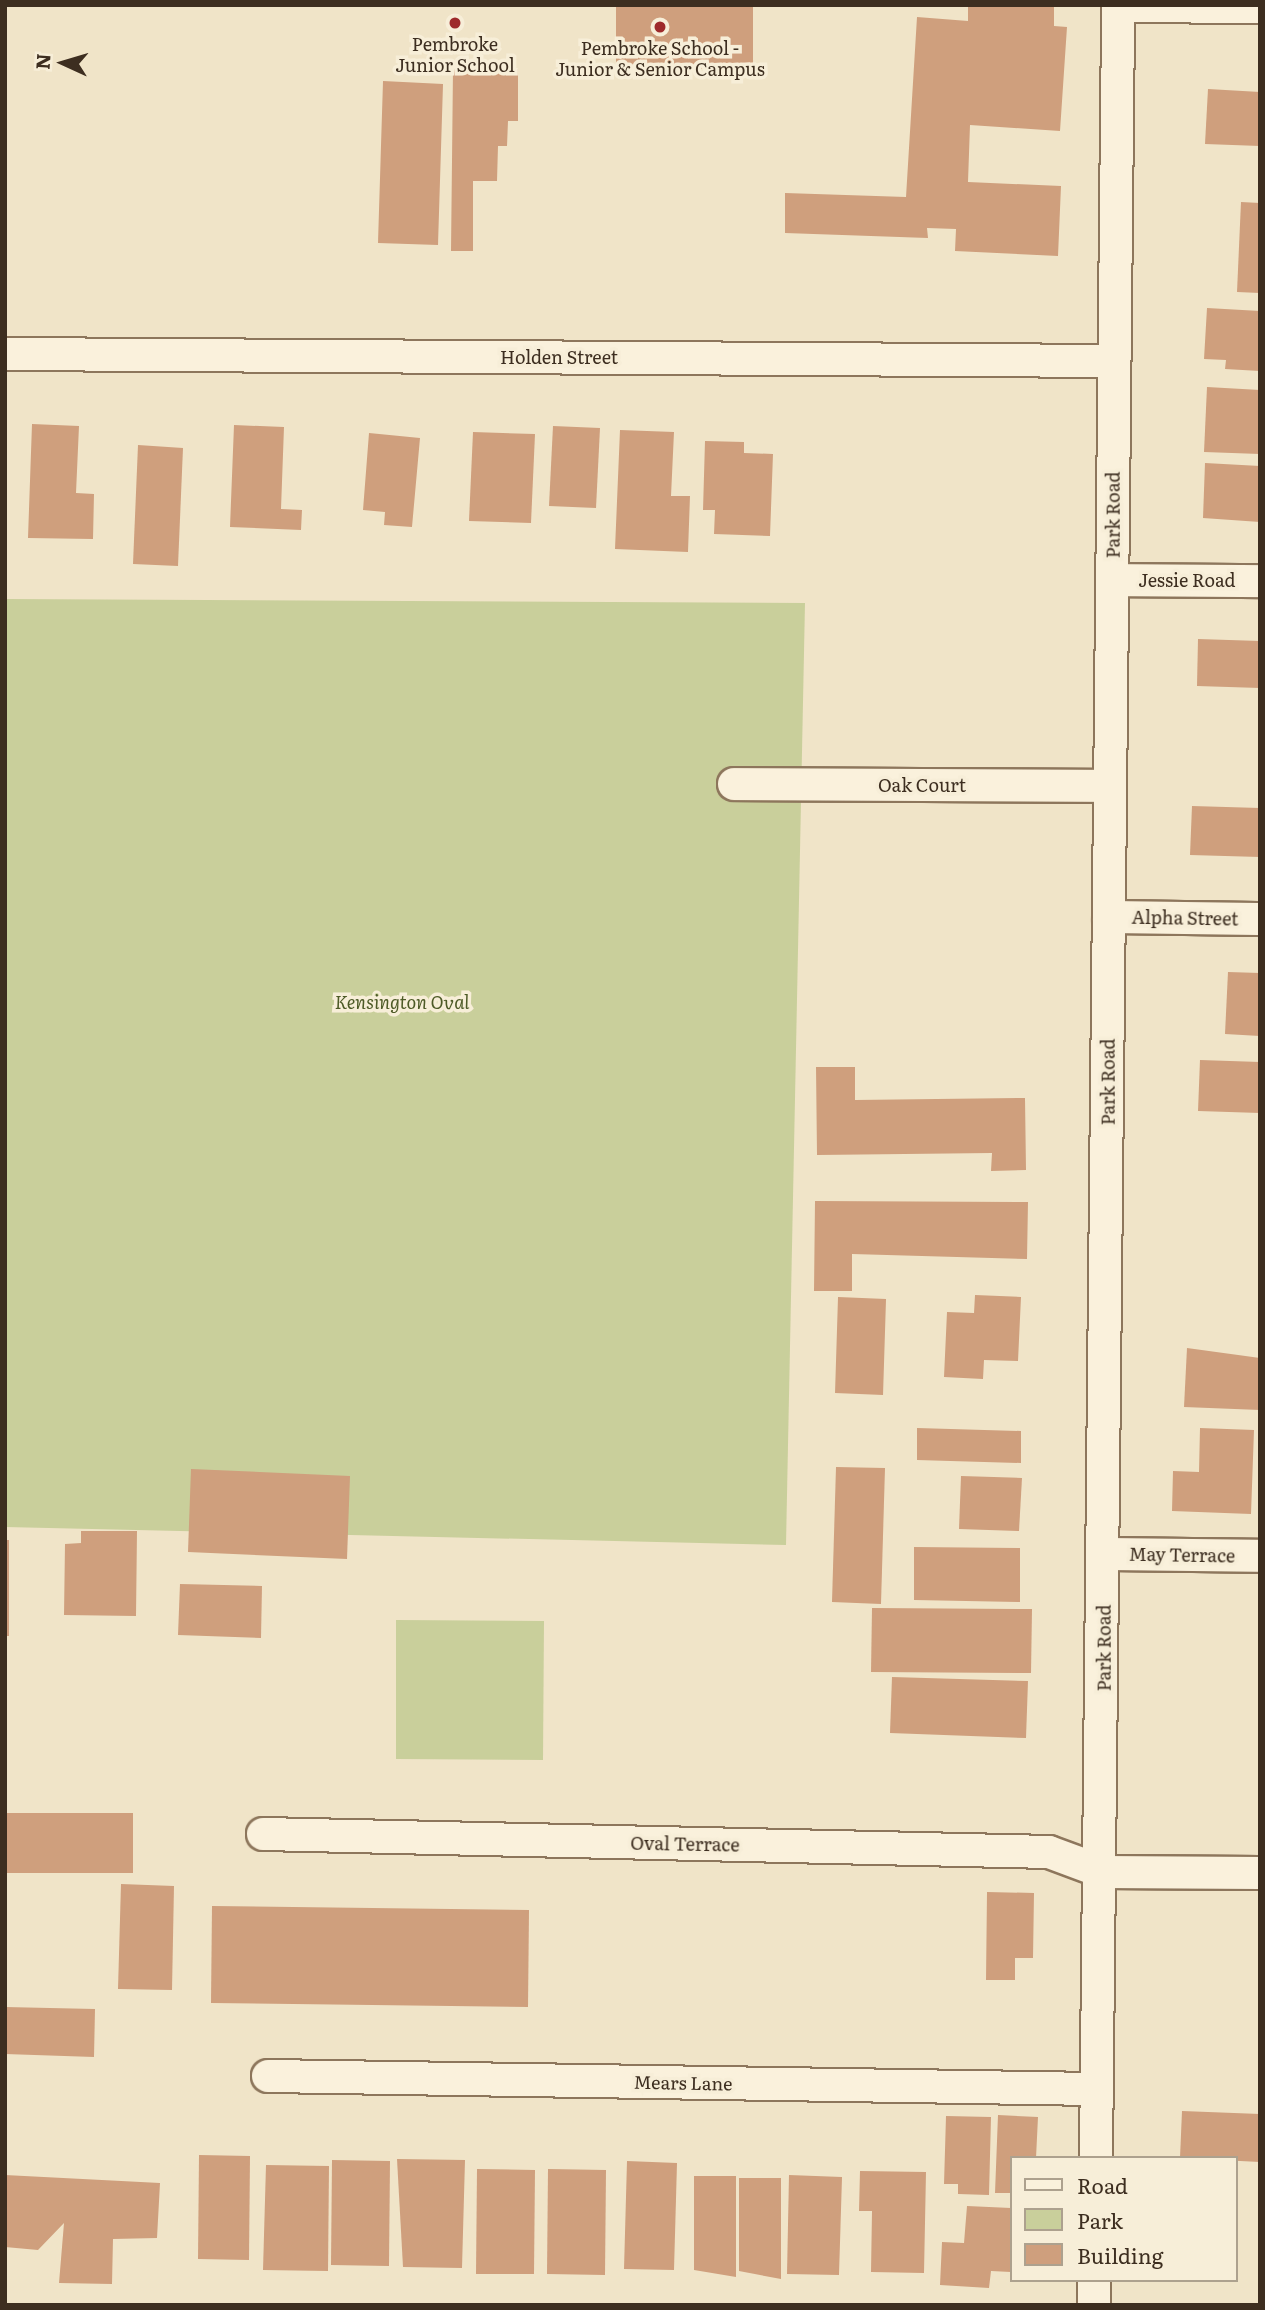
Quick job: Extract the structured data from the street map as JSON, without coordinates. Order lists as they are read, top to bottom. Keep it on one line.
{"streets":{"street":["Holden Street","Park Road","Jessie Road","Oak Court","Alpha Street","May Terrace","Oval Terrace","Mears Lane"]},"crossings":[["Holden Street","Park Road"],["Park Road","Jessie Road"],["Park Road","Oak Court"],["Park Road","Alpha Street"],["Park Road","May Terrace"],["Park Road","Oval Terrace"],["Park Road","Mears Lane"]],"parks":["Kensington Oval"],"places":["Pembroke Junior School","Pembroke School - Junior & Senior Campus"],"legend":["Road","Park","Building"],"north":"left"}
